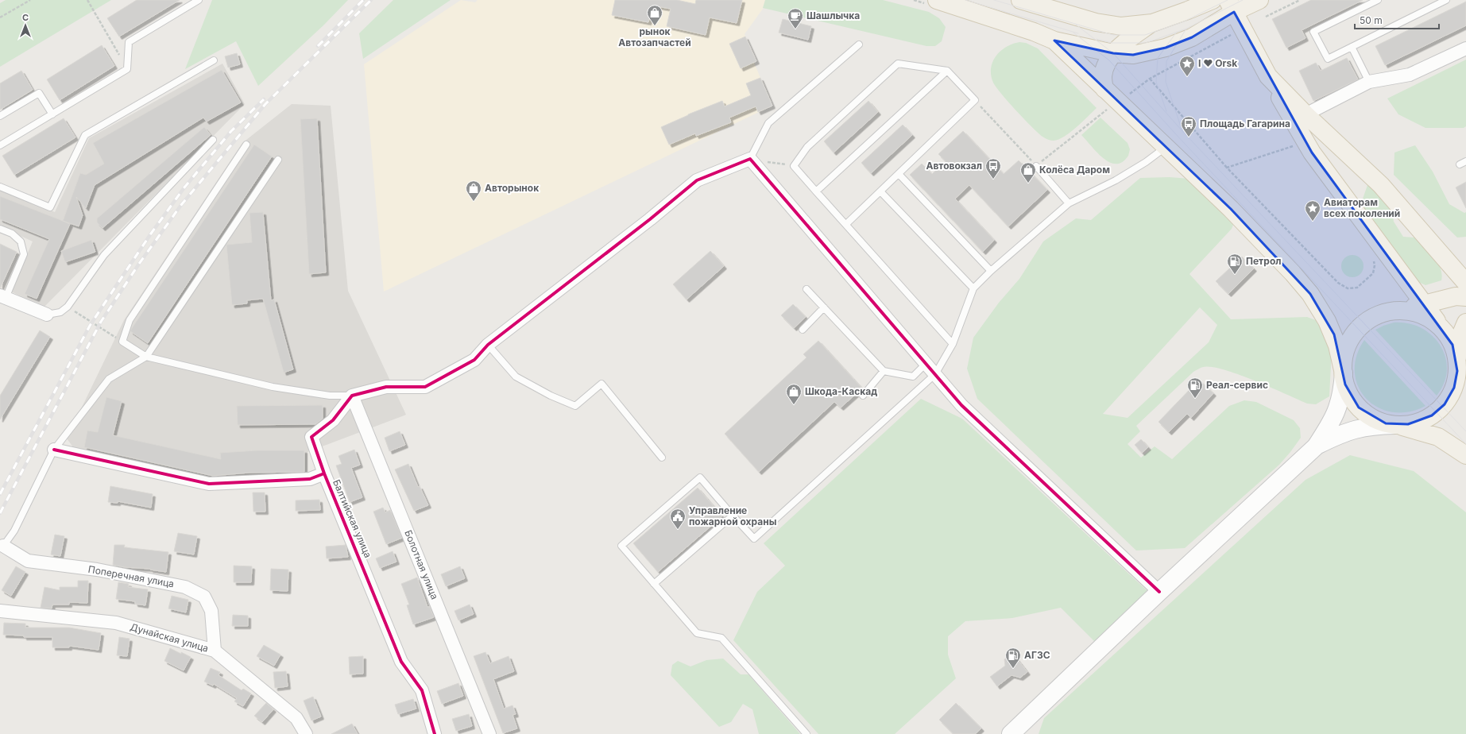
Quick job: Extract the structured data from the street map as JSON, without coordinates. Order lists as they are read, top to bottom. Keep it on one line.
{"streets":{"street":["Балтийская улица","Болотная улица","Поперечная улица","Дунайская улица"]},"crossings":[["Поперечная улица","Дунайская улица"]],"places":{"shop":["рынок Автозапчастей","Колёса Даром","Авторынок","Шкода-Каскад"],"cafe":["Шашлычка"],"place":["I ❤ Orsk","Авиаторам всех поколений"],"bus stop":["Площадь Гагарина","Автовокзал"],"fuel station":["Петрол","Реал-сервис","АГЗС"],"public building":["Управление пожарной охраны"]},"scale_bar":"50 m","north":"top"}
